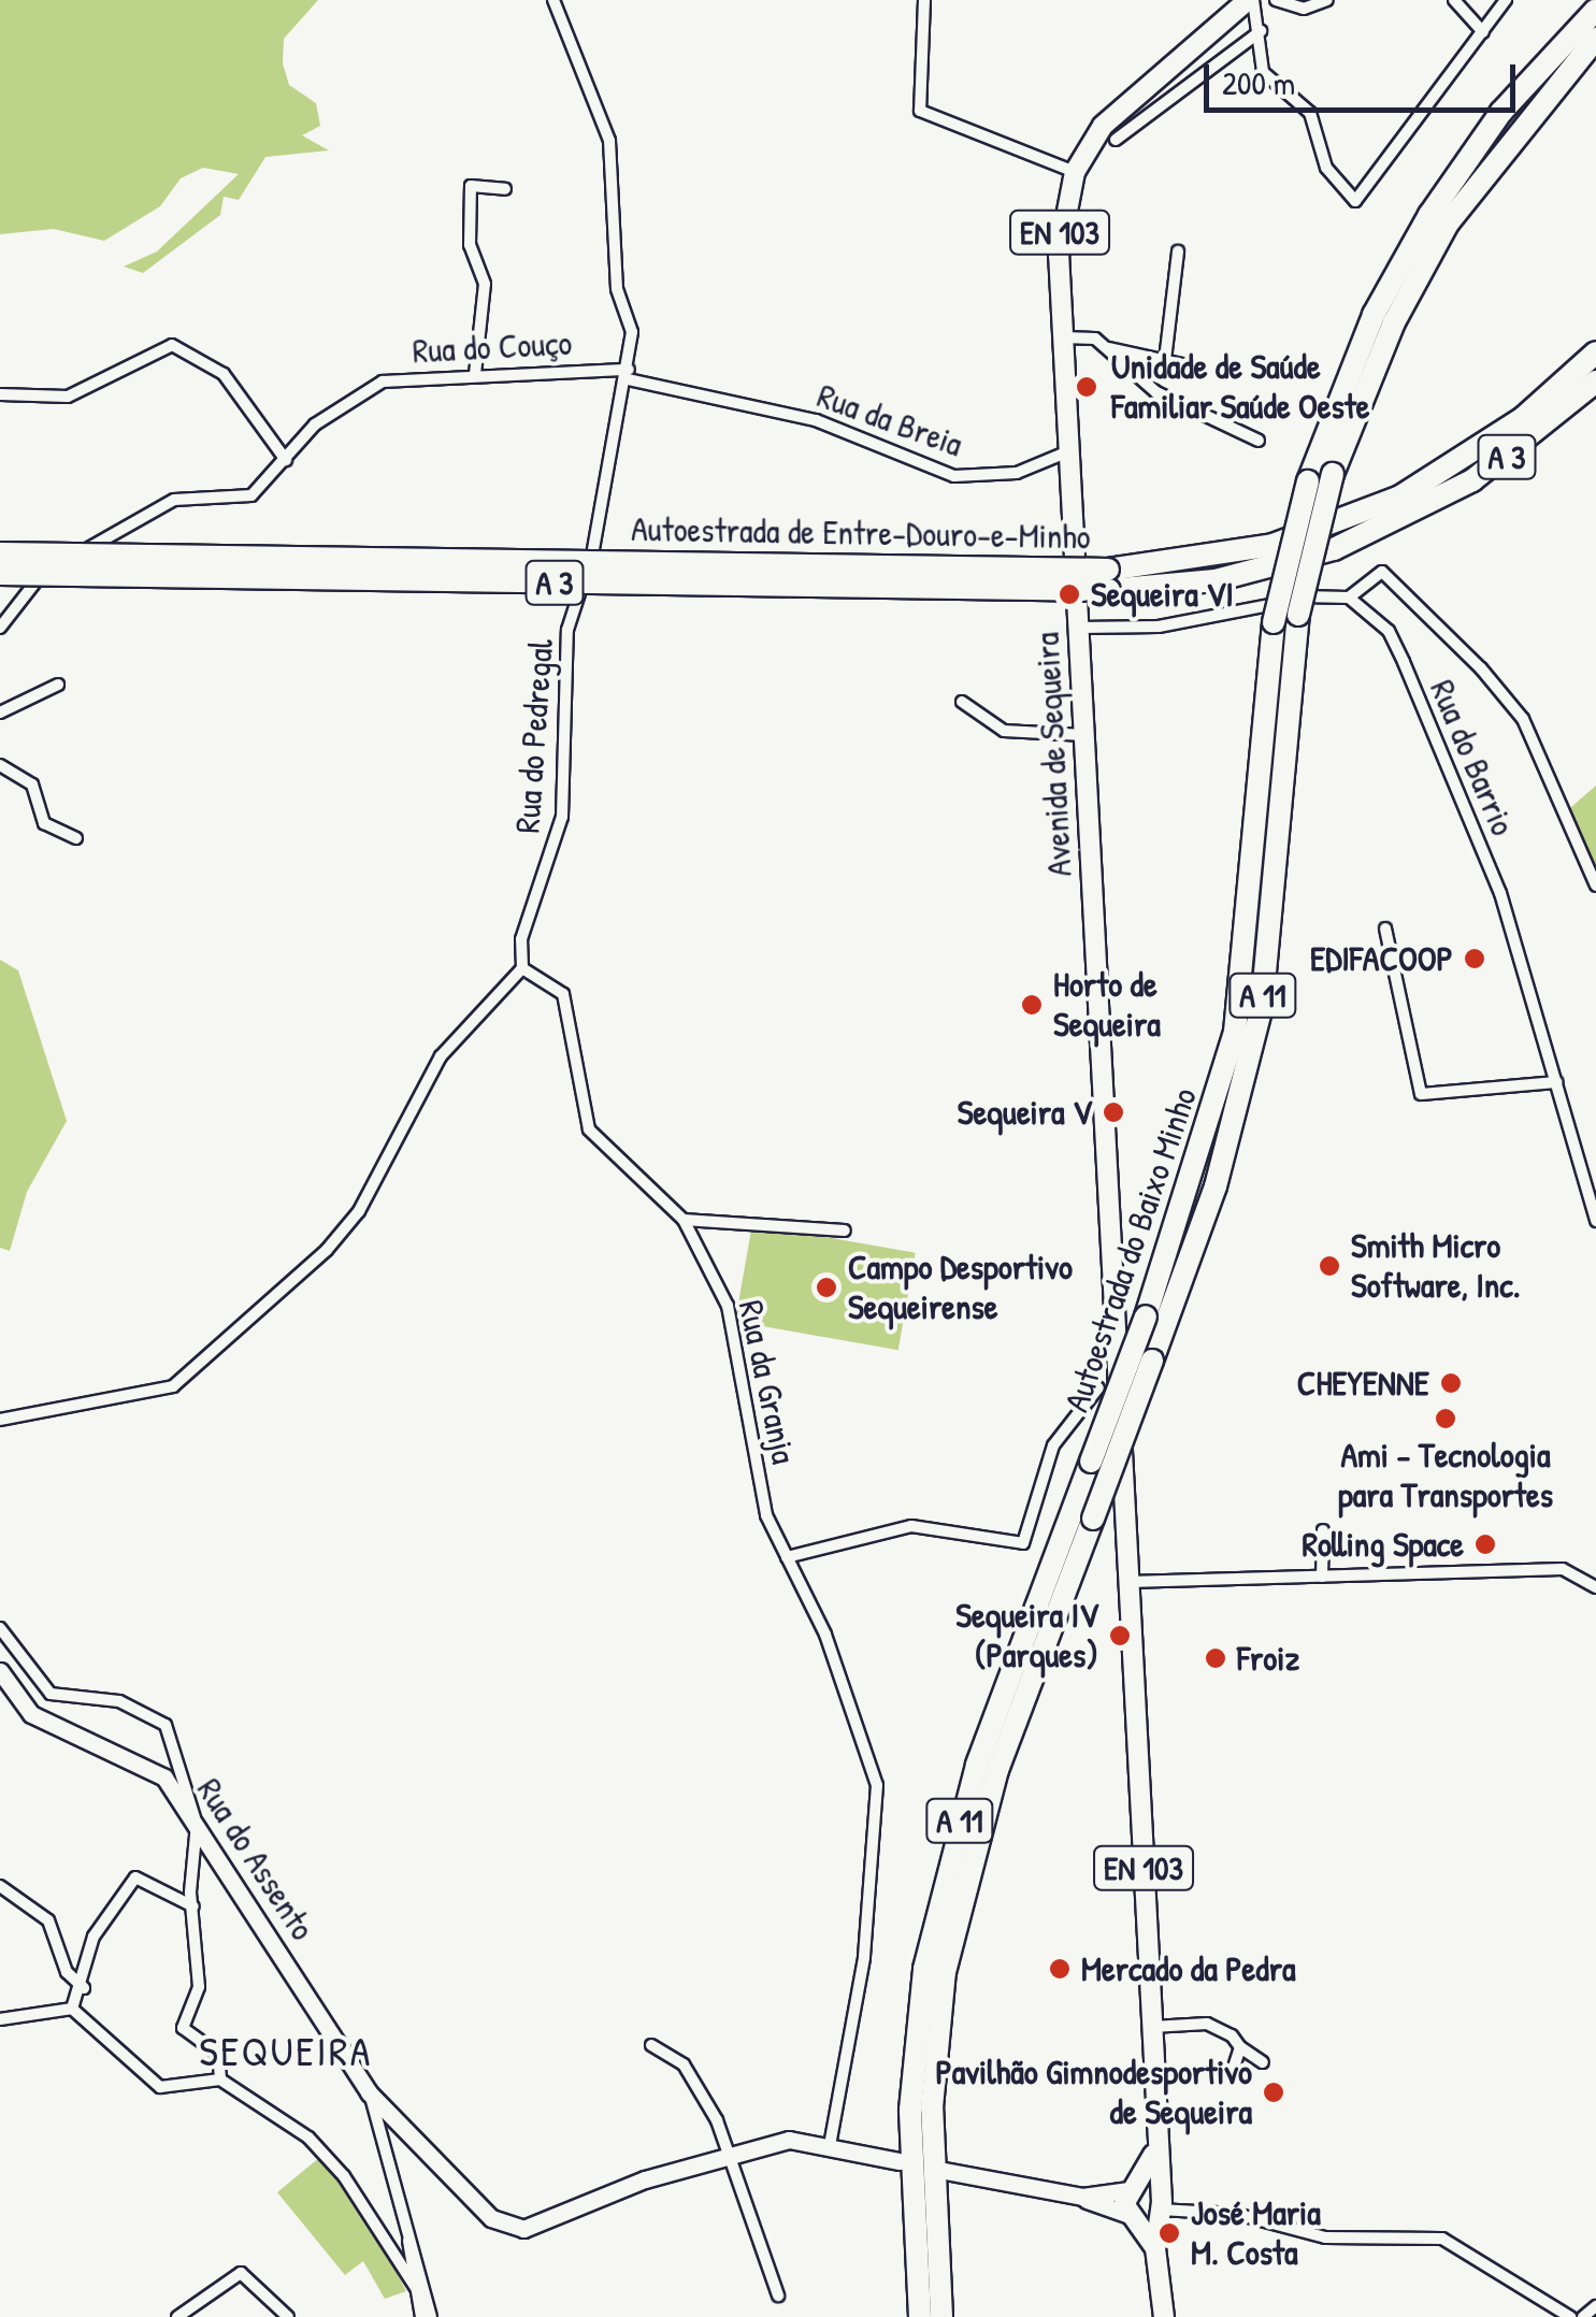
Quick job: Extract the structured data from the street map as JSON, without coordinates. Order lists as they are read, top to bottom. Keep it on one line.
{"streets":{"highway":["A 3","Autoestrada de Entre-Douro-e-Minho","A 11","Autoestrada do Baixo Minho"],"main road":["EN 103","Avenida de Sequeira"],"street":["Rua do Couço","Rua da Breia","Rua do Pedregal","Rua do Barrio","Rua da Granja","Rua do Assento"]},"crossings":[["EN 103","Avenida de Sequeira"],["Rua do Couço","Rua da Breia"],["Rua do Couço","Rua do Pedregal"],["Rua da Breia","Rua do Pedregal"],["Rua da Breia","Avenida de Sequeira"],["Rua do Pedregal","Rua da Granja"],["Rua da Granja","Rua do Assento"]],"districts":["SEQUEIRA"],"places":["Unidade de Saúde Familiar Saúde Oeste","Sequeira VI","EDIFACOOP","Horto de Sequeira","Sequeira V","Smith Micro Software, Inc.","Campo Desportivo Sequeirense","CHEYENNE","Ami - Tecnologia para Transportes","Rolling Space","Sequeira IV (Parques)","Froiz","Mercado da Pedra","Pavilhão Gimnodesportivo de Sequeira","José Maria M. Costa"],"scale_bar":"200 m"}
